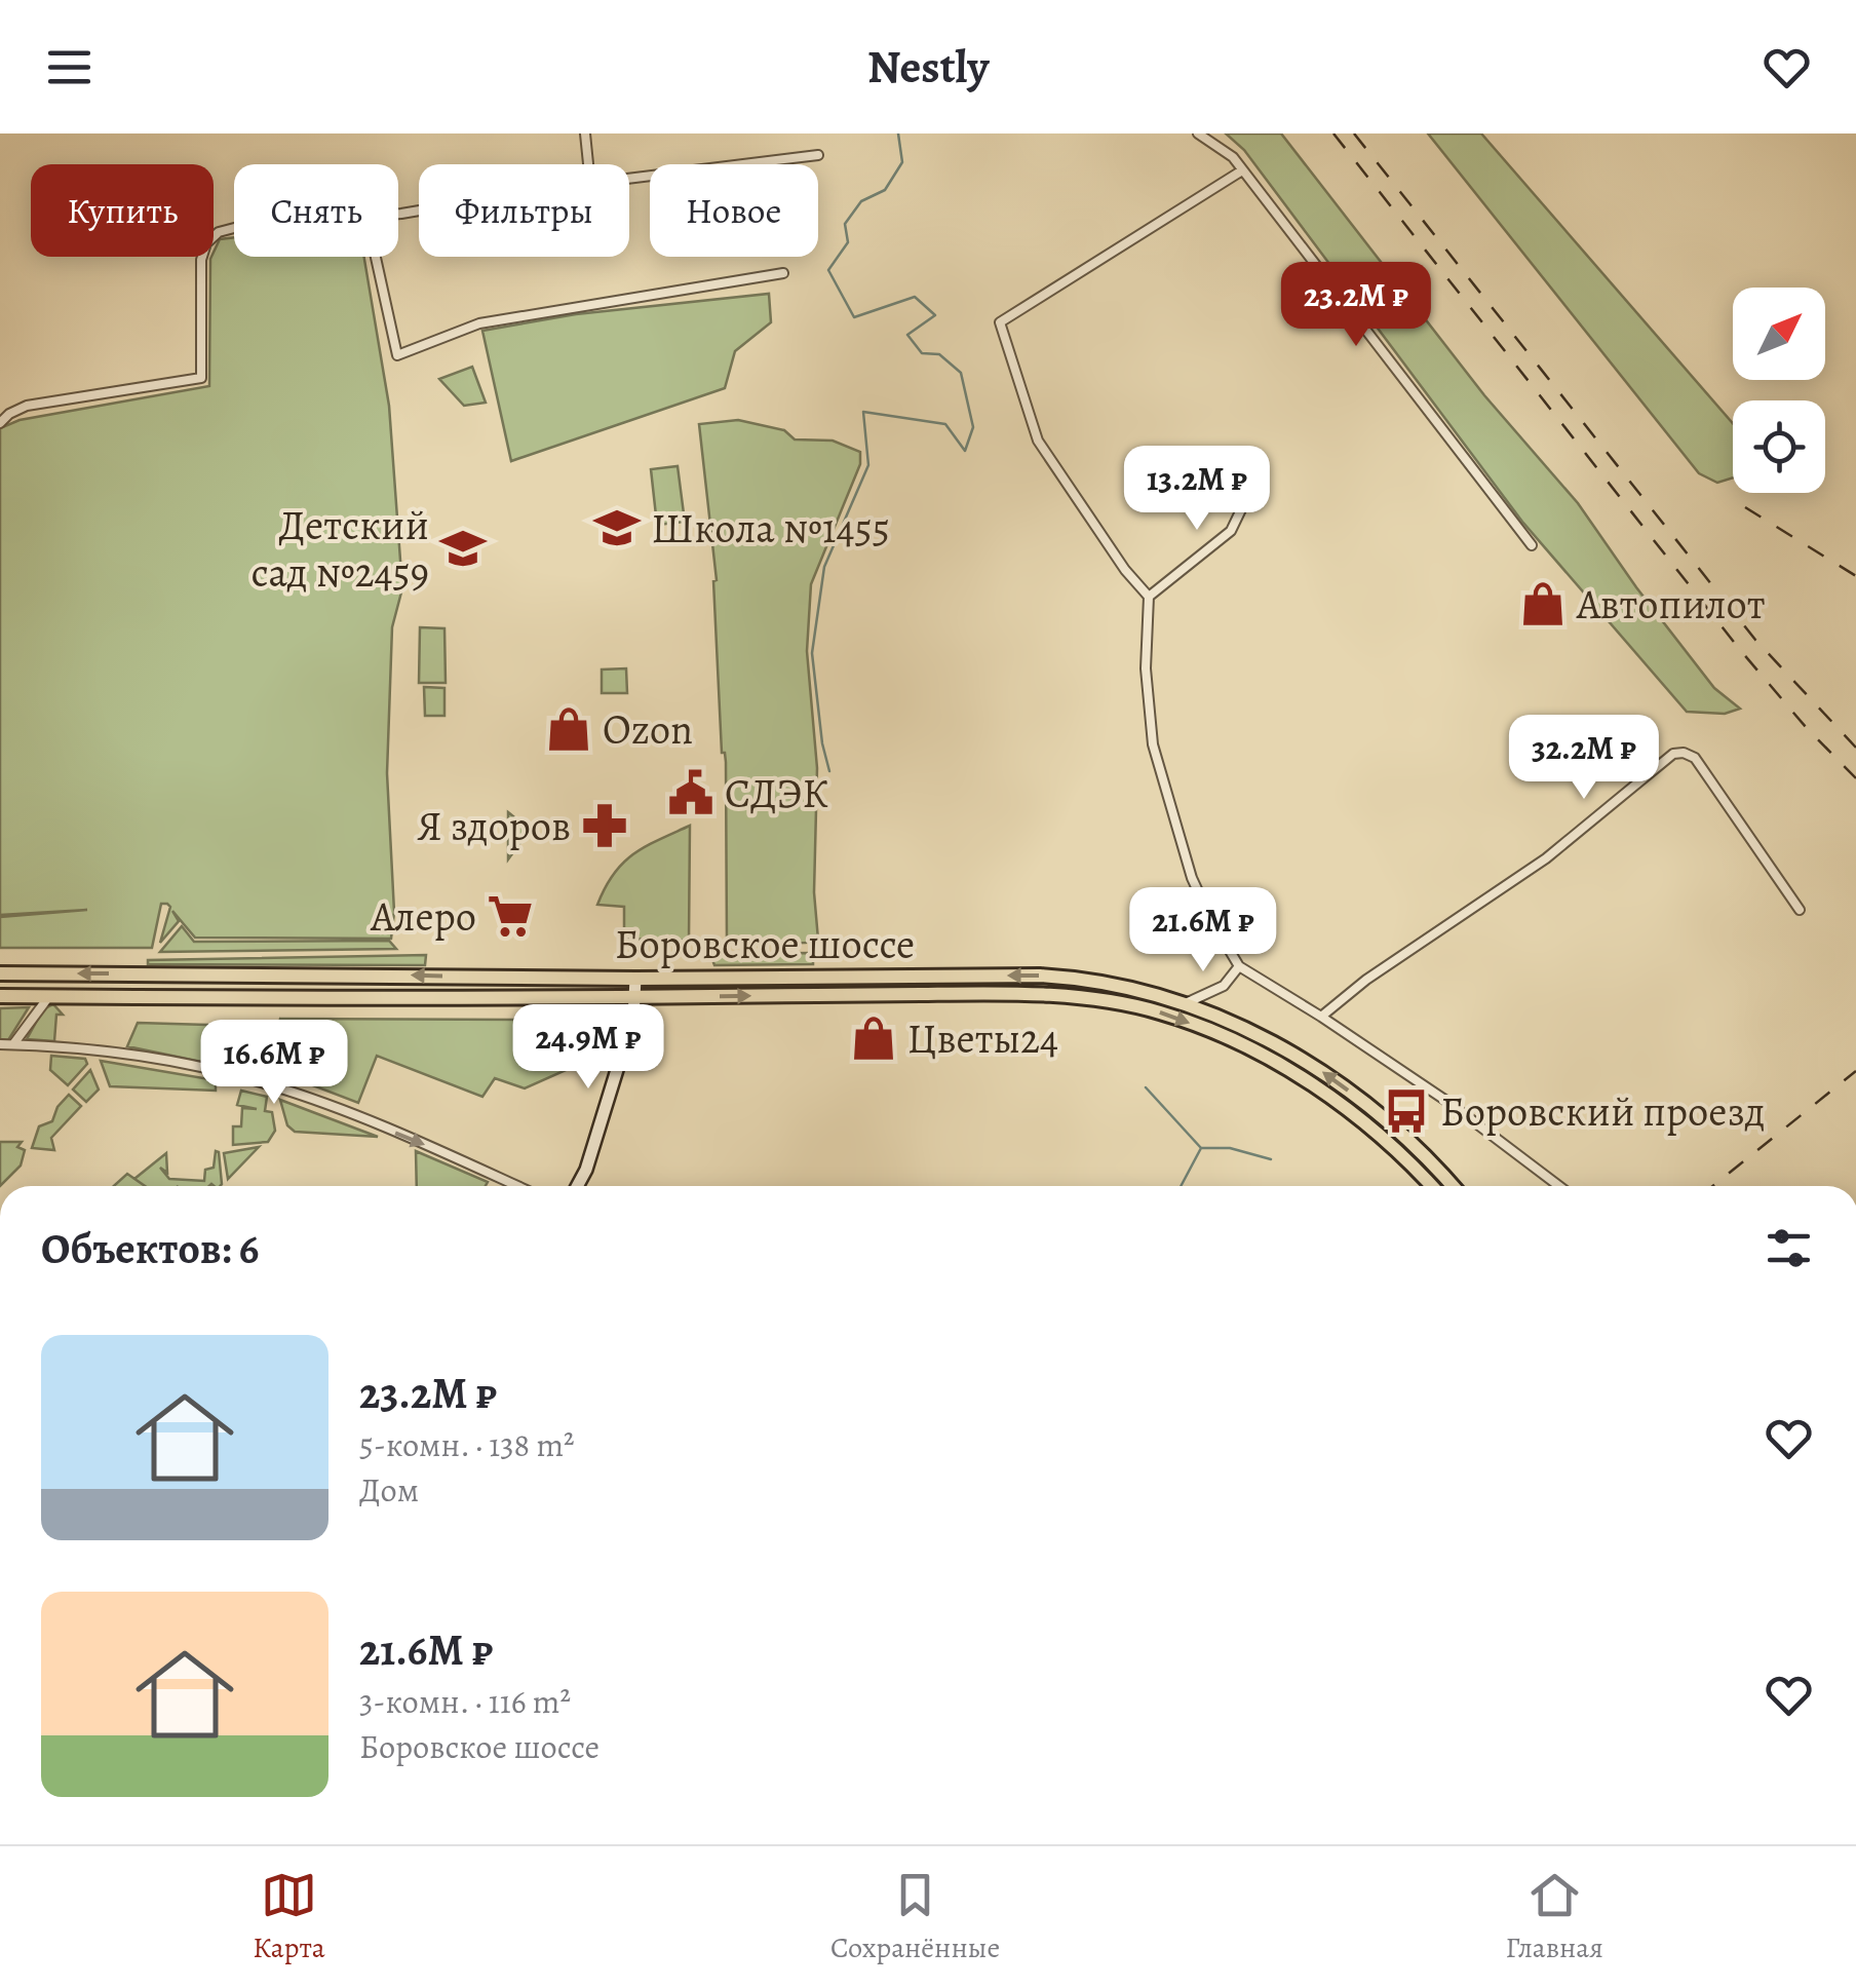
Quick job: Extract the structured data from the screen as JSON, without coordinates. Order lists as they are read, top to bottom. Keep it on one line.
{"streets":{"main road":["Боровское шоссе"]},"places":{"school or university":["Школа №1455","Детский сад №2459"],"shop":["Автопилот","Ozon","Цветы24"],"public building":["СДЭК"],"pharmacy":["Я здоров"],"supermarket":["Алеро"],"bus stop":["Боровский проезд"]},"north":"top right","page":{"header":"Nestly","chip":["Купить","Снять","Фильтры","Новое"],"price":["23.2M ₽","13.2M ₽","32.2M ₽","21.6M ₽","24.9M ₽","16.6M ₽"],"heading":"Объектов: 6","list":[{"name":"23.2M ₽","note":"5-комн. · 138 m² · Дом"},{"name":"21.6M ₽","note":"3-комн. · 116 m² · Боровское шоссе"}],"tabs":["Карта","Сохранённые","Главная"]}}
